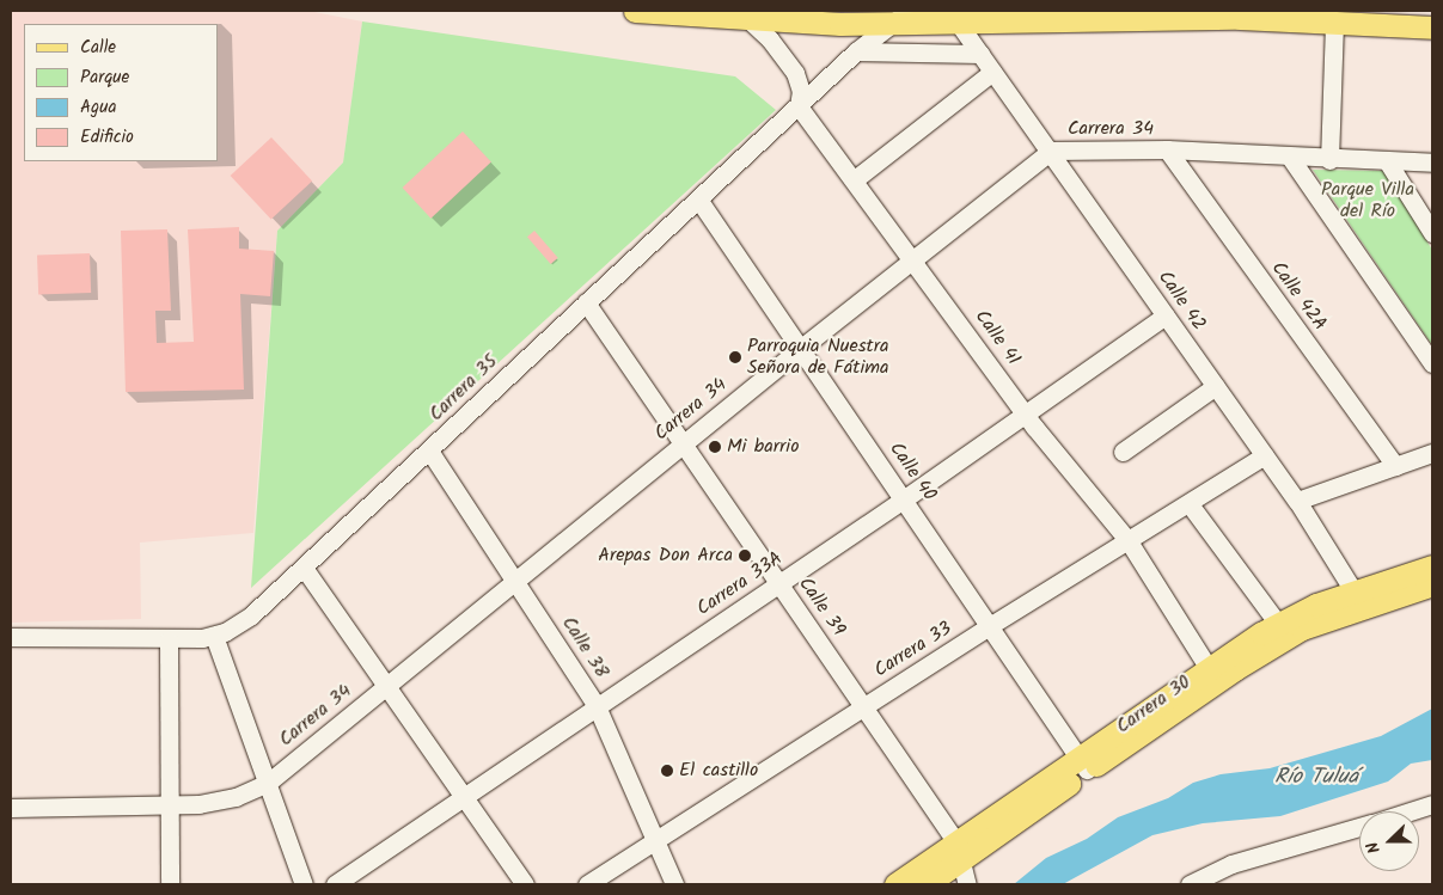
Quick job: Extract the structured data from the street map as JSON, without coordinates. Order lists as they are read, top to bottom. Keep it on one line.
{"streets":{"main road":["Carrera 30"],"street":["Carrera 34","Calle 42A","Calle 42","Calle 41","Carrera 35","Calle 40","Carrera 33A","Calle 39","Calle 38","Carrera 33"]},"crossings":[["Carrera 34","Calle 42A"],["Carrera 34","Calle 42"],["Carrera 34","Calle 41"],["Carrera 34","Calle 40"],["Carrera 34","Calle 39"],["Carrera 34","Calle 38"],["Calle 42","Carrera 33A"],["Calle 42","Carrera 33"],["Calle 42","Carrera 30"],["Calle 41","Carrera 35"],["Calle 41","Carrera 33A"],["Calle 41","Carrera 33"],["Calle 41","Carrera 30"],["Carrera 35","Calle 40"],["Carrera 35","Calle 39"],["Carrera 35","Calle 38"],["Calle 40","Carrera 33A"],["Calle 40","Carrera 33"],["Calle 40","Carrera 30"],["Carrera 33A","Calle 39"],["Carrera 33A","Calle 38"],["Calle 39","Carrera 33"],["Calle 39","Carrera 30"],["Calle 38","Carrera 33"]],"water":["Río Tuluá"],"parks":["Parque Villa del Río"],"places":["Parroquia Nuestra Señora de Fátima","Mi barrio","Arepas Don Arca","El castillo"],"legend":["Calle","Parque","Agua","Edificio"],"north":"left"}
